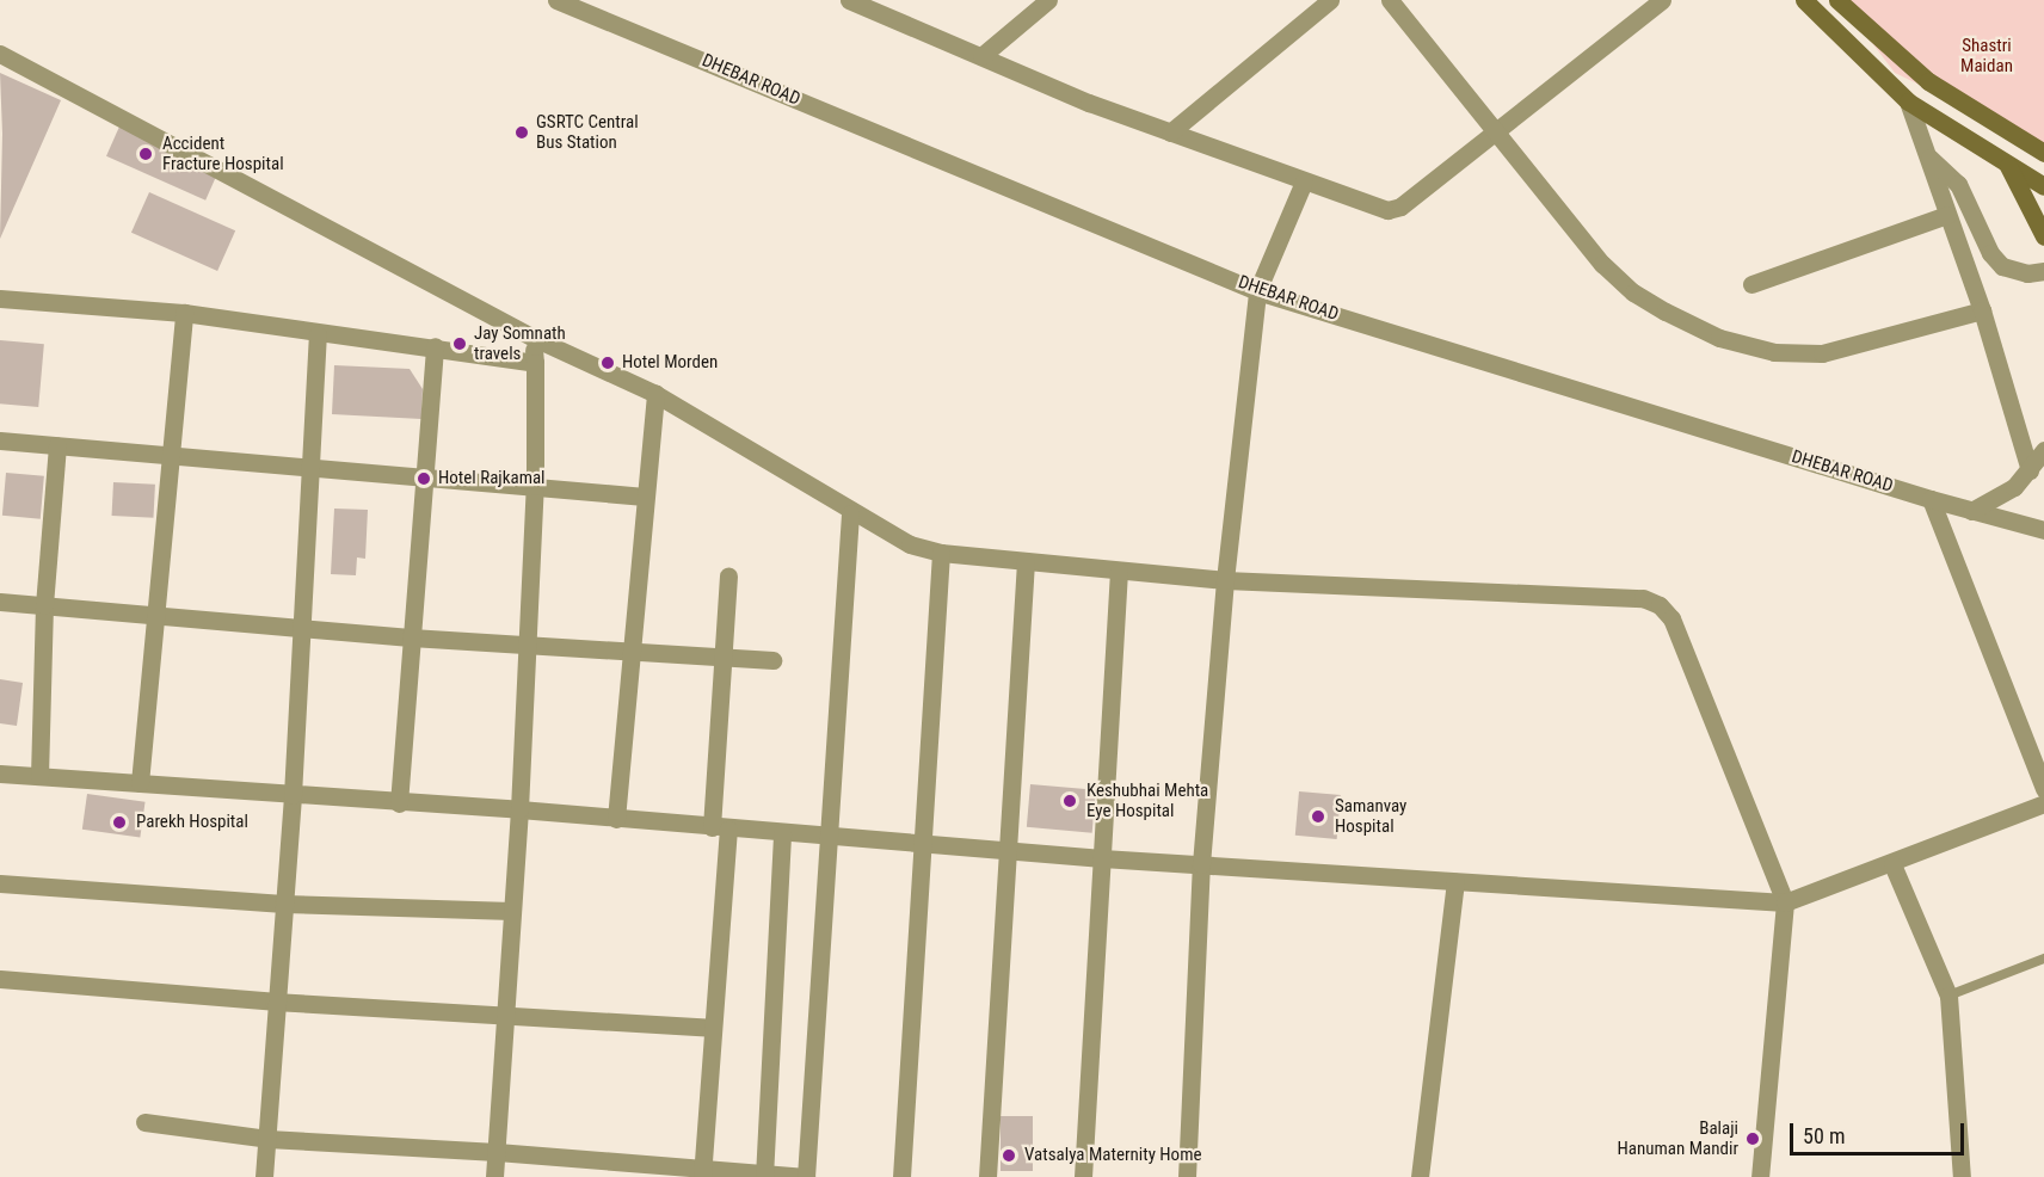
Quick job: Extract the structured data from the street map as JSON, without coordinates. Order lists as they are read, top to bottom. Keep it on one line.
{"streets":{"street":["DHEBAR ROAD"]},"parks":["Shastri Maidan"],"places":["GSRTC Central Bus Station","Accident Fracture Hospital","Jay Somnath travels","Hotel Morden","Hotel Rajkamal","Keshubhai Mehta Eye Hospital","Samanvay Hospital","Parekh Hospital","Balaji Hanuman Mandir","Vatsalya Maternity Home"],"scale_bar":"50 m"}
